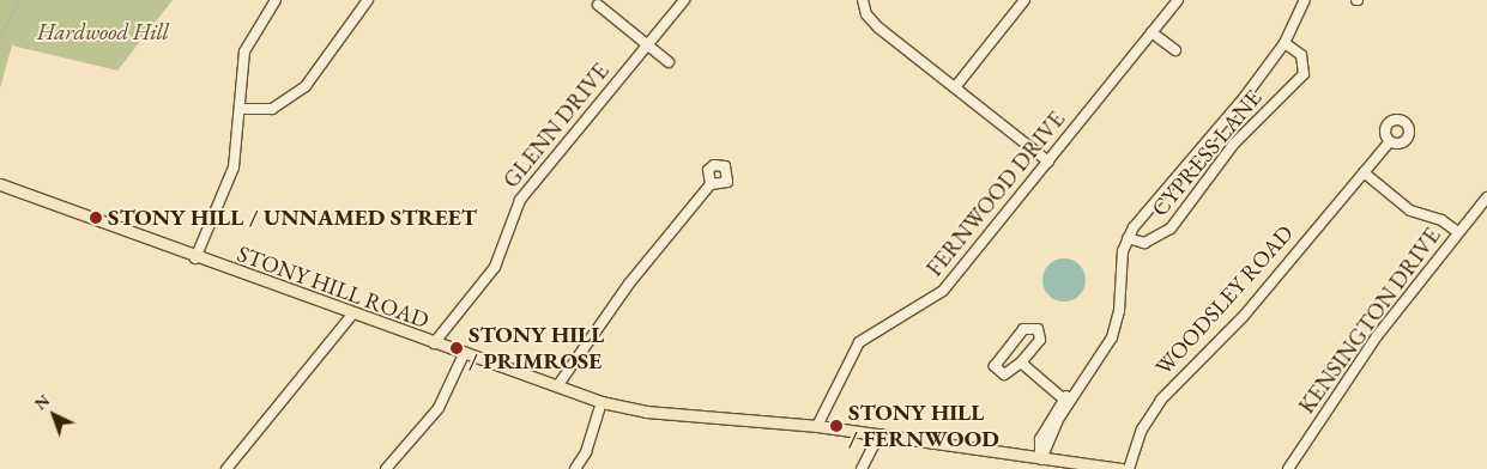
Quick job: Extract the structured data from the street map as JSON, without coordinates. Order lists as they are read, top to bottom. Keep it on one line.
{"streets":{"main road":["STONY HILL ROAD"],"street":["GLENN DRIVE","CYPRESS LANE","FERNWOOD DRIVE","WOODSLEY ROAD","KENSINGTON DRIVE"]},"crossings":[["GLENN DRIVE","STONY HILL ROAD"],["FERNWOOD DRIVE","STONY HILL ROAD"]],"parks":["Hardwood Hill"],"places":["STONY HILL / UNNAMED STREET","STONY HILL / PRIMROSE","STONY HILL / FERNWOOD"],"north":"top left"}
